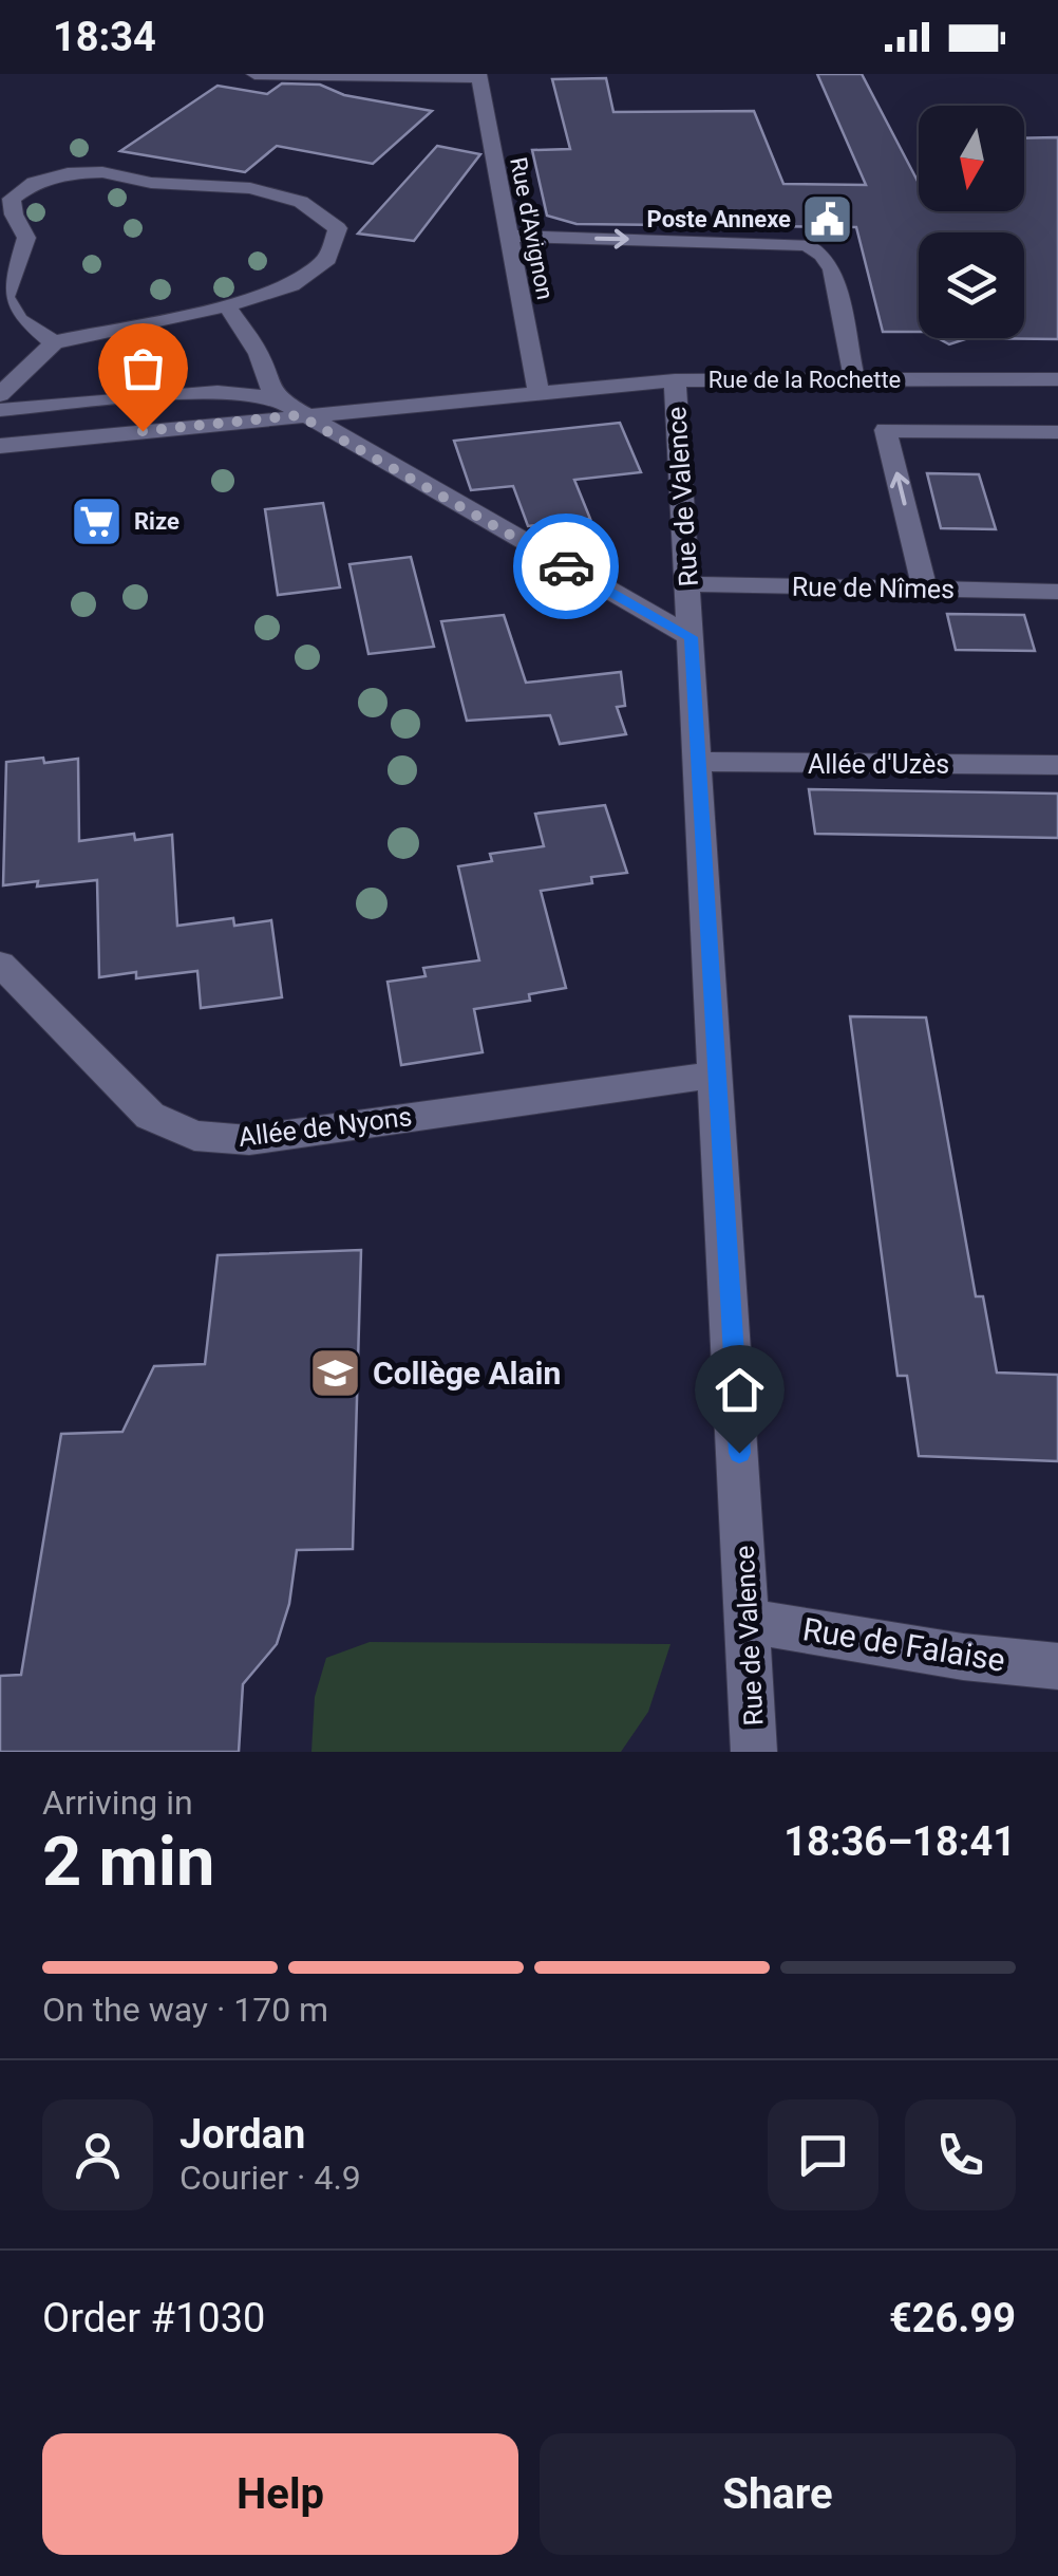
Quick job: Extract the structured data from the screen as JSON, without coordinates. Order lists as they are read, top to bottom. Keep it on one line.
{"streets":{"street":["Rue d'Avignon","Rue de la Rochette","Rue de Valence","Rue de Nîmes","Allée d'Uzès","Allée de Nyons","Rue de Falaise"]},"crossings":[["Rue d'Avignon","Rue de la Rochette"],["Rue de la Rochette","Rue de Valence"],["Rue de Valence","Rue de Nîmes"],["Rue de Valence","Allée d'Uzès"],["Rue de Valence","Allée de Nyons"],["Rue de Valence","Rue de Falaise"]],"places":{"public building":["Poste Annexe"],"supermarket":["Rize"],"school or university":["Collège Alain"]},"north":"bottom","page":{"status":"18:34","heading":["2 min","Arriving in","18:36–18:41"],"panel":["Jordan","Courier · 4.9","Order #1030","€26.99"],"bar":"On the way · 170 m","buttons":["Help","Share"]}}
